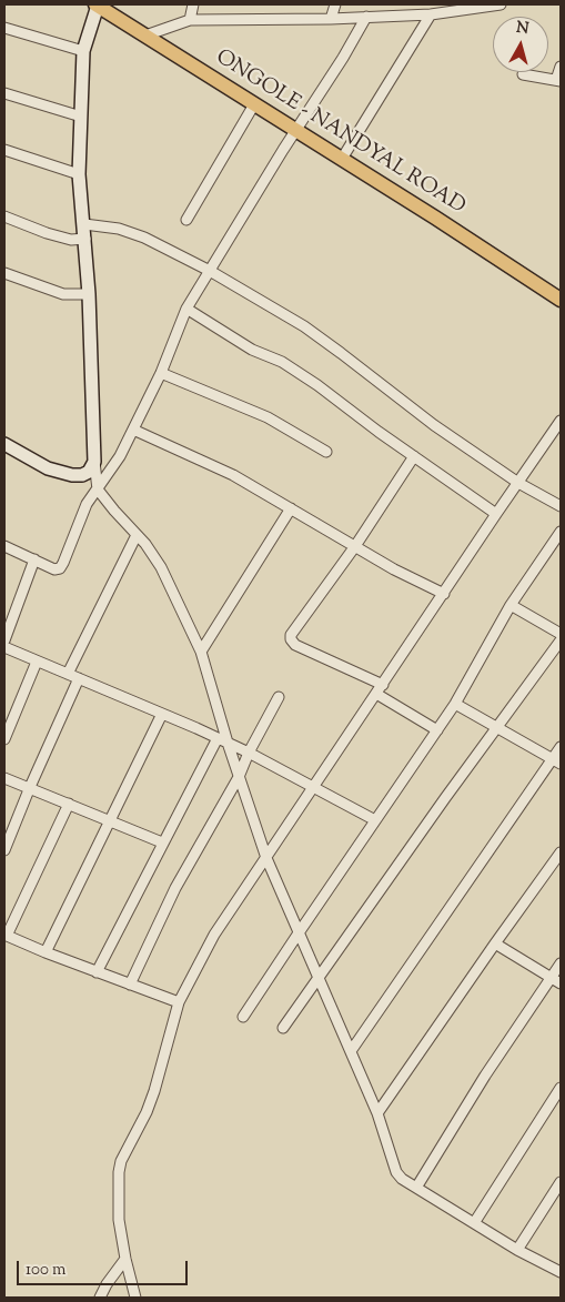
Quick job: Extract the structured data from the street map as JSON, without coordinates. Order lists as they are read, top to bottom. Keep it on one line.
{"streets":{"main road":["ONGOLE - NANDYAL ROAD"]},"scale_bar":"100 m","north":"top"}
